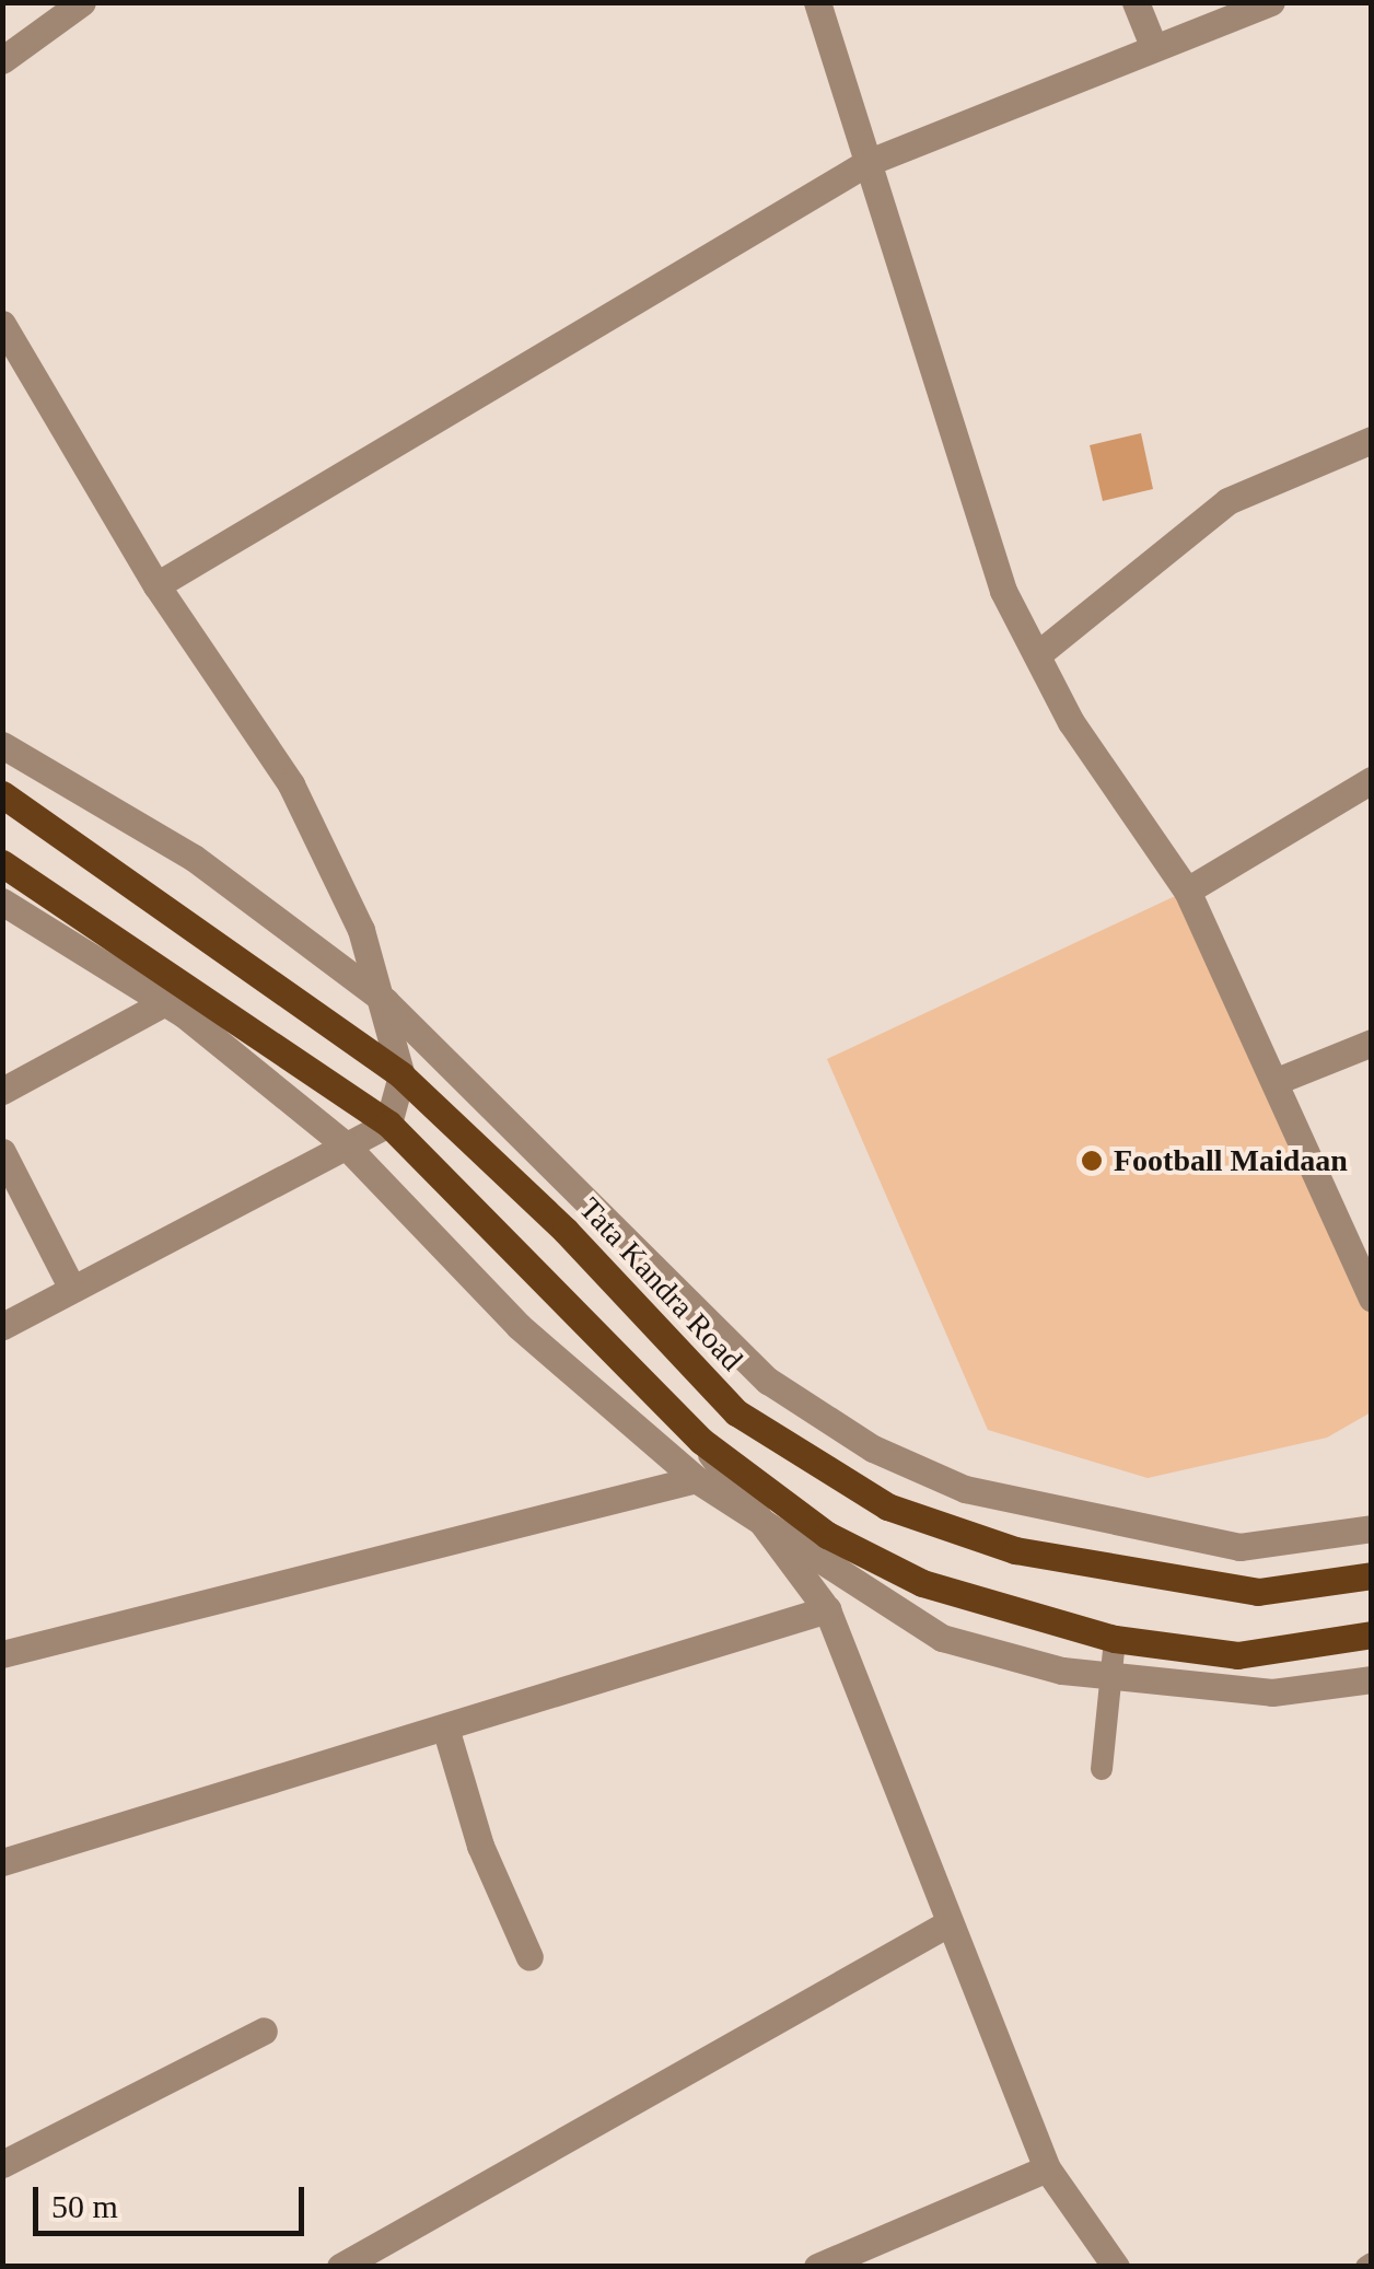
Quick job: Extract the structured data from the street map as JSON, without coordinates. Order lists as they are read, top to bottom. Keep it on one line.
{"streets":{"main road":["Tata Kandra Road"]},"places":["Football Maidaan"],"scale_bar":"50 m"}
